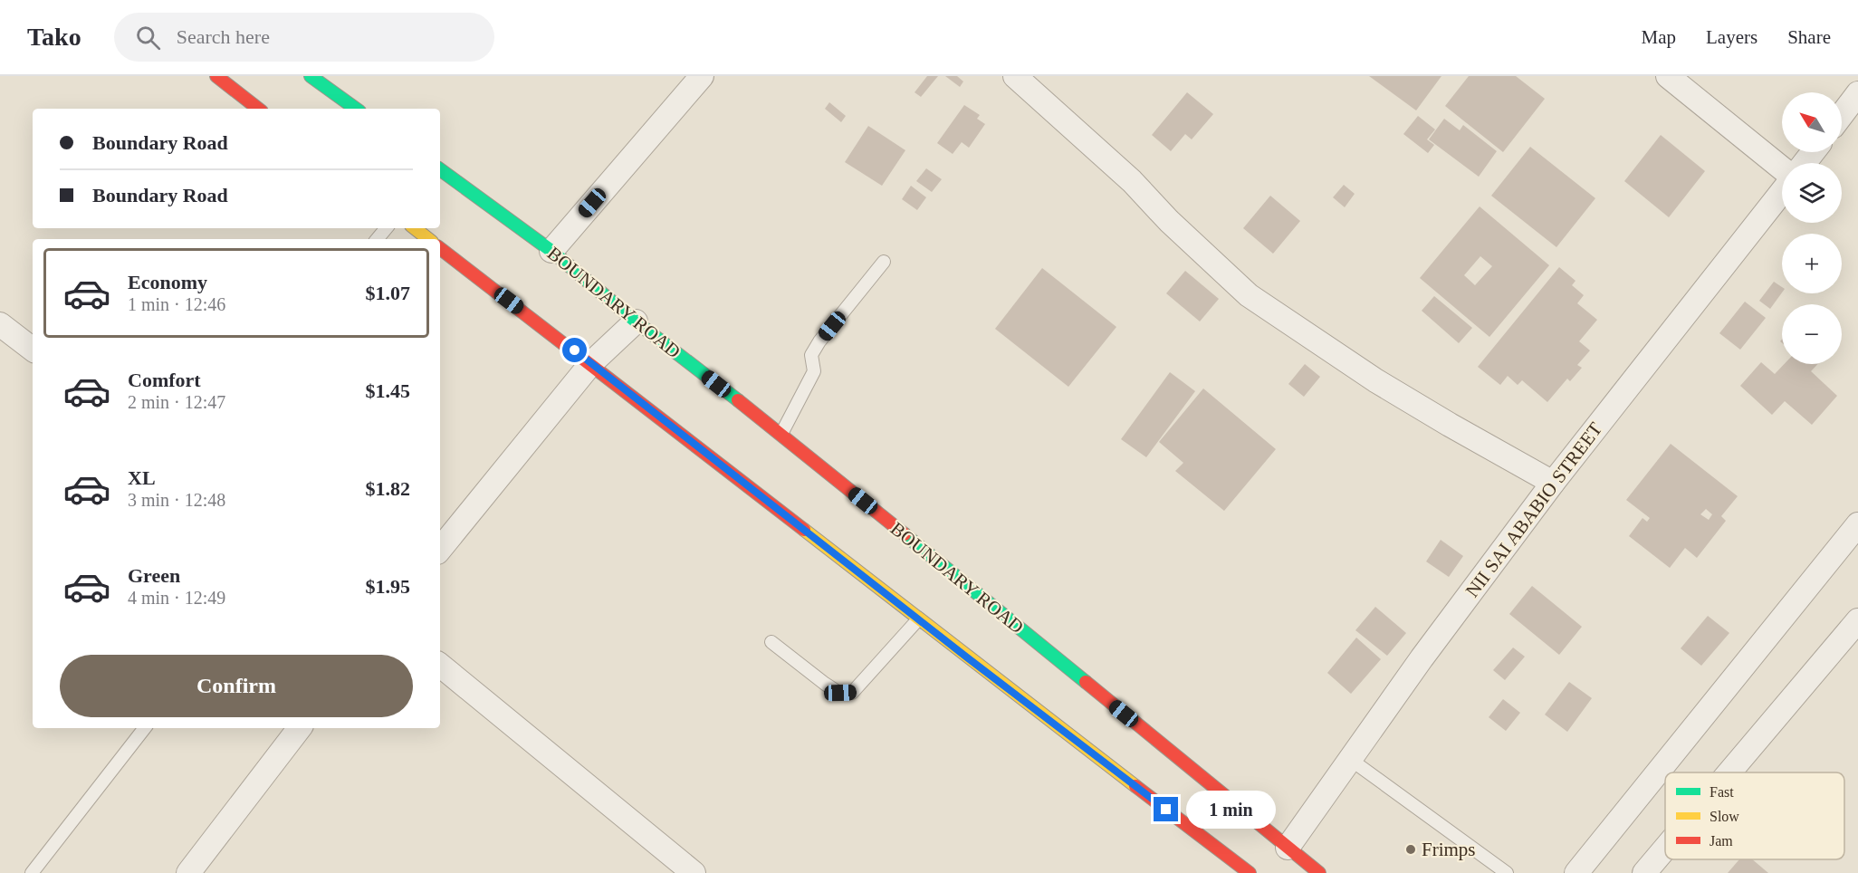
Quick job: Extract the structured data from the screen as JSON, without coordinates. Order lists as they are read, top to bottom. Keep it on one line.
{"streets":{"main road":["BOUNDARY ROAD"],"street":["NII SAI ABABIO STREET"]},"crossings":[["BOUNDARY ROAD","NII SAI ABABIO STREET"]],"places":["Frimps"],"legend":["Fast","Slow","Jam"],"north":"top left","page":{"header":"Tako","search":"Search here","nav":["Map","Layers","Share"],"map_buttons":["+","−"],"banner":["Boundary Road","Boundary Road"],"list":[{"name":"Economy","note":"1 min · 12:46","value":"$1.07"},{"name":"Comfort","note":"2 min · 12:47","value":"$1.45"},{"name":"XL","note":"3 min · 12:48","value":"$1.82"},{"name":"Green","note":"4 min · 12:49","value":"$1.95"}],"buttons":"Confirm","bubble":"1 min"}}
